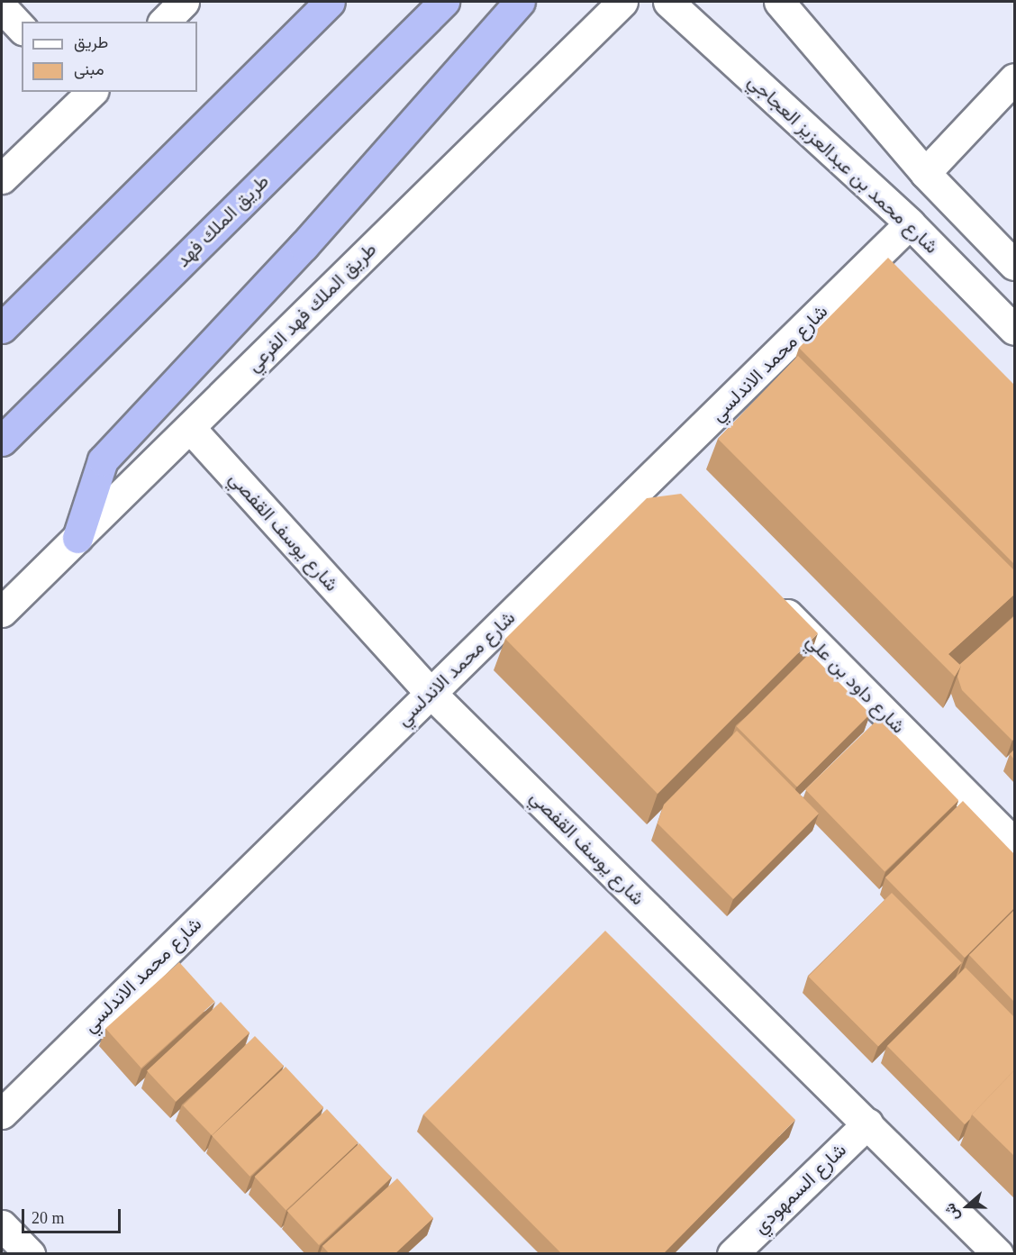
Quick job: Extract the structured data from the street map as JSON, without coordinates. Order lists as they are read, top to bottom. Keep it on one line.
{"streets":{"highway":["طريق الملك فهد"],"street":["شارع محمد بن عبدالعزيز العجاجي","طريق الملك فهد الفرعي","شارع محمد الاندلسي","شارع يوسف القفصي","شارع داود بن علي","شارع السمهودي"]},"crossings":[["شارع محمد بن عبدالعزيز العجاجي","شارع محمد الاندلسي"],["طريق الملك فهد الفرعي","شارع يوسف القفصي"],["شارع محمد الاندلسي","شارع يوسف القفصي"],["شارع يوسف القفصي","شارع السمهودي"]],"legend":["طريق","مبنى"],"scale_bar":"20 m","north":"left"}
